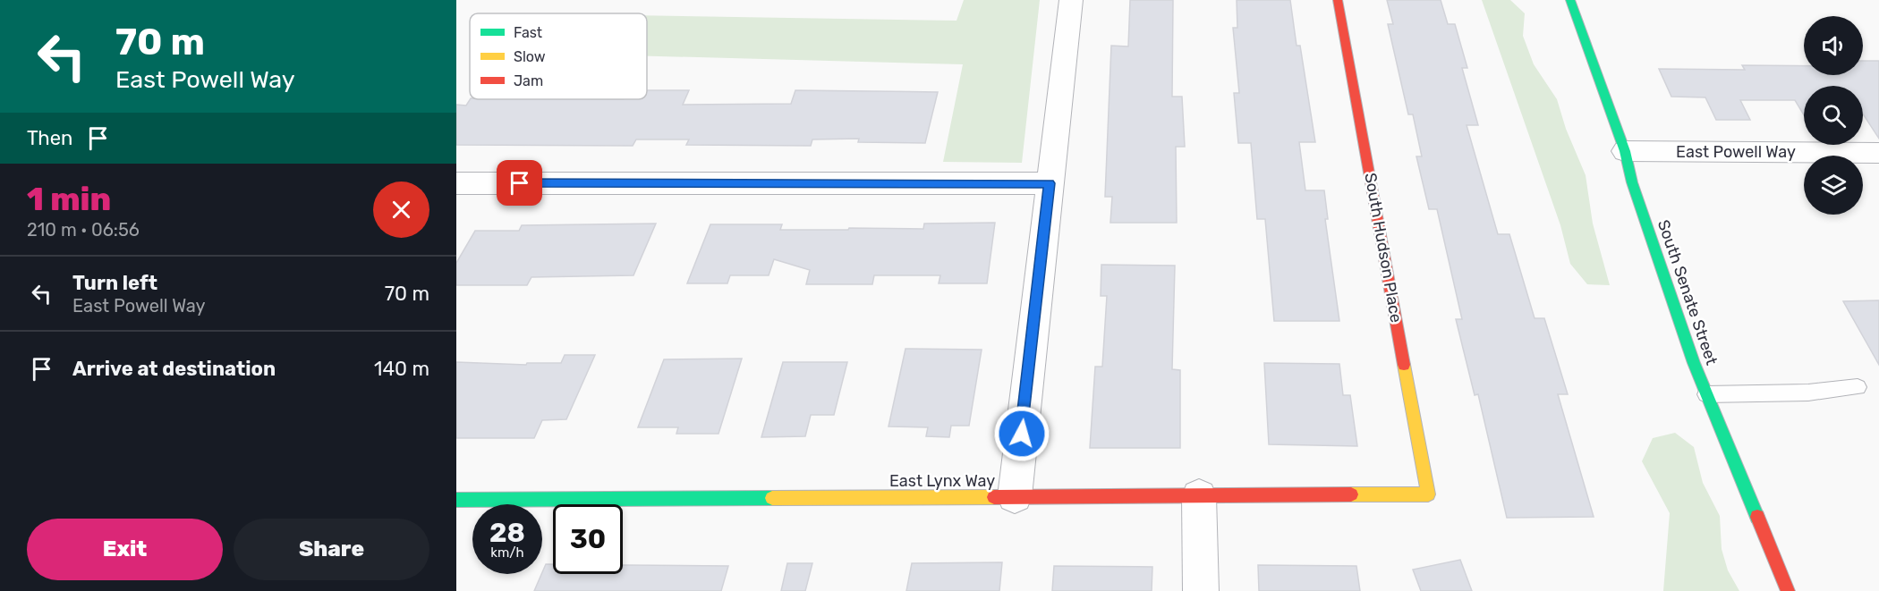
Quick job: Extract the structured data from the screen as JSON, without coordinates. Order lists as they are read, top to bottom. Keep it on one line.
{"streets":{"street":["East Powell Way","South Hudson Place","South Senate Street","East Lynx Way"]},"crossings":[["East Powell Way","South Senate Street"],["South Hudson Place","East Lynx Way"]],"legend":["Fast","Slow","Jam"],"page":{"turn":["70 m","East Powell Way"],"then":"Then","heading":["1 min","210 m · 06:56"],"list":[{"name":"Turn left","note":"East Powell Way","value":"70 m"},{"name":"Arrive at destination","value":"140 m"}],"speed":"28 km/h","limit":"30","buttons":["Exit","Share"]}}
